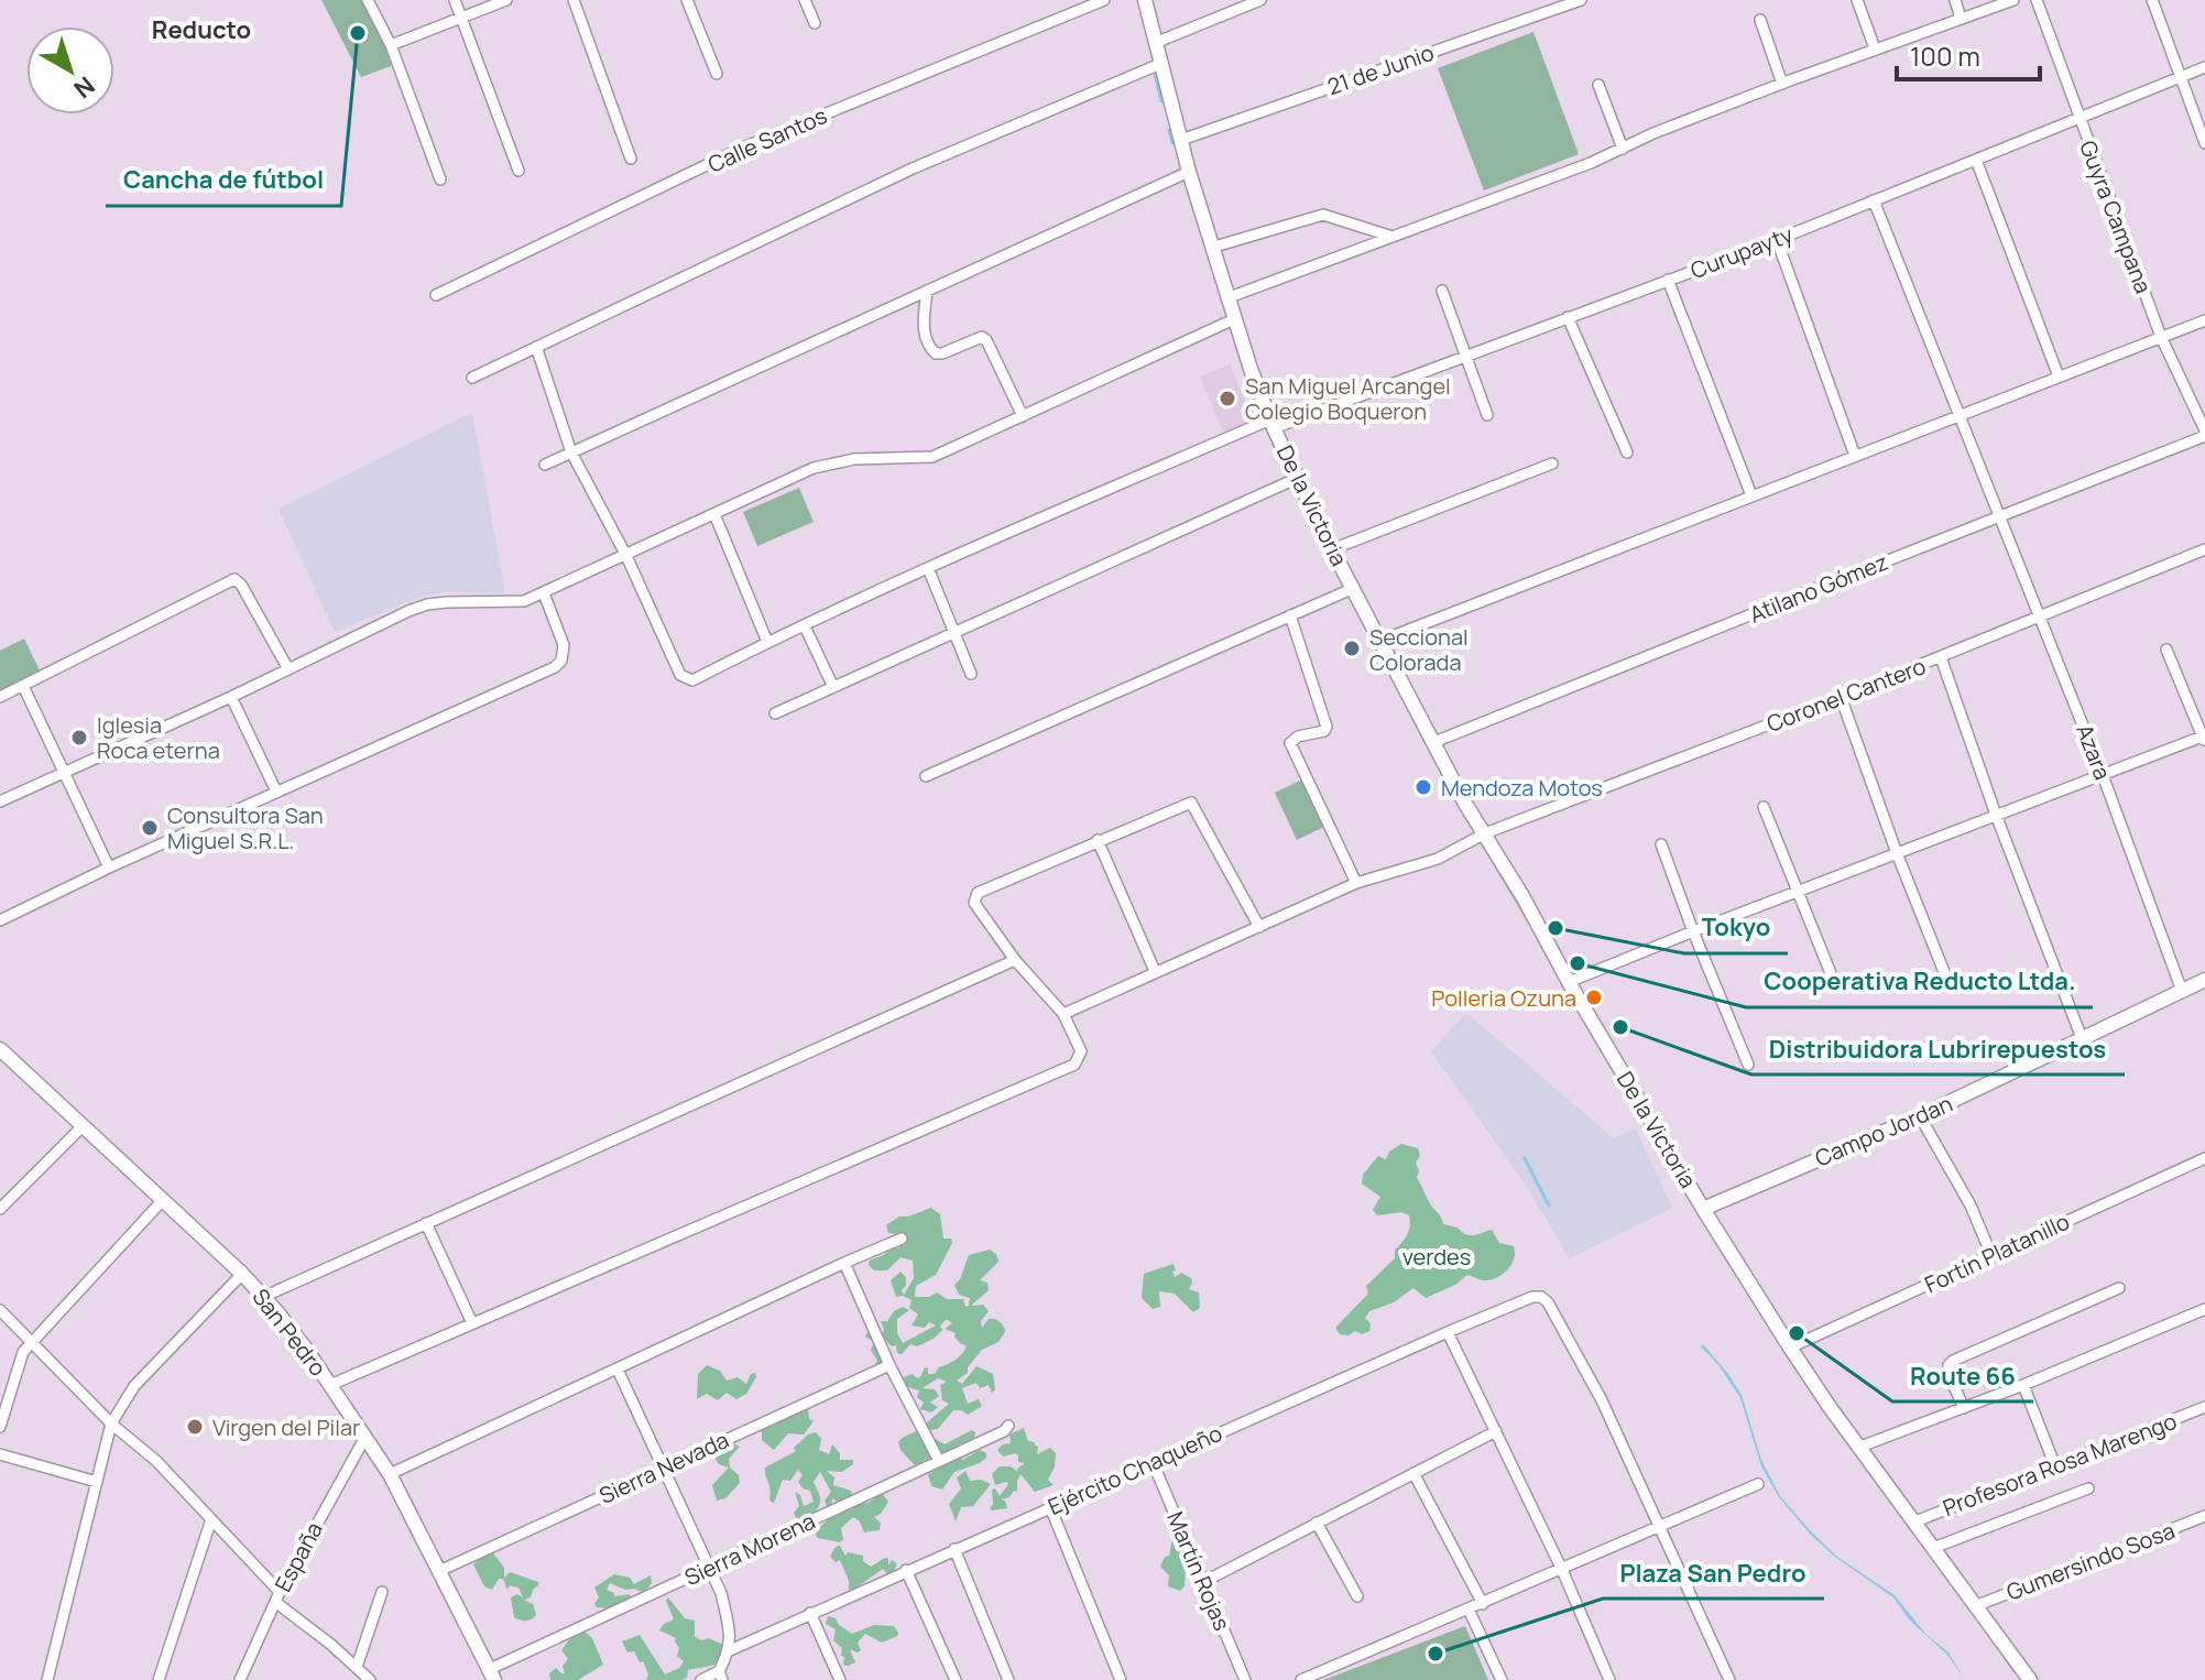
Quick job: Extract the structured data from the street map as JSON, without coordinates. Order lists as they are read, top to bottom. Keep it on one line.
{"streets":{"main road":["De la Victoria","Campo Jordan","San Pedro"],"street":["21 de Junio","Calle Santos","Guyra Campana","Curupayty","Atilano Gómez","Coronel Cantero","Azara","Fortín Platanillo","Profesora Rosa Marengo","Sierra Nevada","Ejército Chaqueño","Sierra Morena","España","Gumersindo Sosa","Martín Rojas"]},"crossings":[["21 de Junio","De la Victoria"],["Guyra Campana","Curupayty"],["Guyra Campana","Atilano Gómez"],["Curupayty","De la Victoria"],["De la Victoria","Atilano Gómez"],["De la Victoria","Coronel Cantero"],["De la Victoria","Campo Jordan"],["De la Victoria","Fortín Platanillo"],["De la Victoria","Profesora Rosa Marengo"],["De la Victoria","Gumersindo Sosa"],["Atilano Gómez","Azara"],["Coronel Cantero","Azara"],["Azara","Campo Jordan"],["San Pedro","Sierra Nevada"],["San Pedro","Sierra Morena"],["San Pedro","España"],["Ejército Chaqueño","Martín Rojas"]],"districts":["Reducto"],"parks":["verdes"],"places":["Cancha de fútbol","San Miguel Arcangel Colegio Boqueron","Seccional Colorada","Iglesia Roca eterna","Mendoza Motos","Consultora San Miguel S.R.L.","Tokyo","Cooperativa Reducto Ltda.","Polleria Ozuna","Distribuidora Lubrirepuestos","Route 66","Virgen del Pilar","Plaza San Pedro"],"scale_bar":"100 m","north":"bottom right"}
